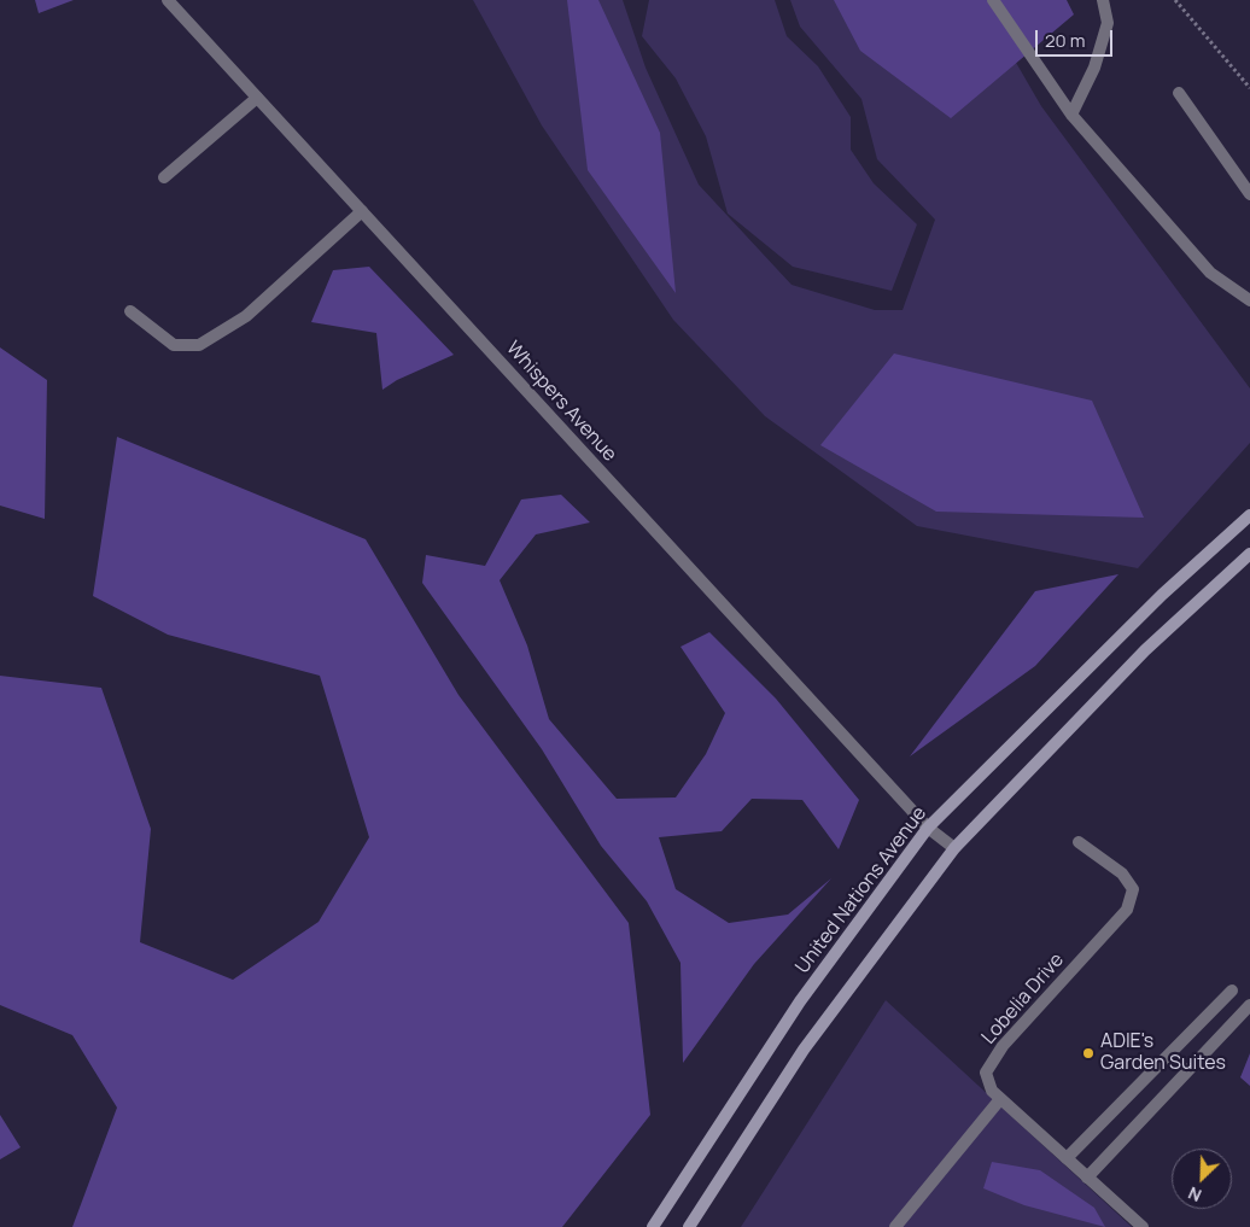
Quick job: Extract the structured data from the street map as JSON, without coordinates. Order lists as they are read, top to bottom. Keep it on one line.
{"streets":{"street":["Whispers Avenue","United Nations Avenue","Lobelia Drive"]},"crossings":[["Whispers Avenue","United Nations Avenue"]],"places":["ADIE's Garden Suites"],"scale_bar":"20 m","north":"bottom left"}
